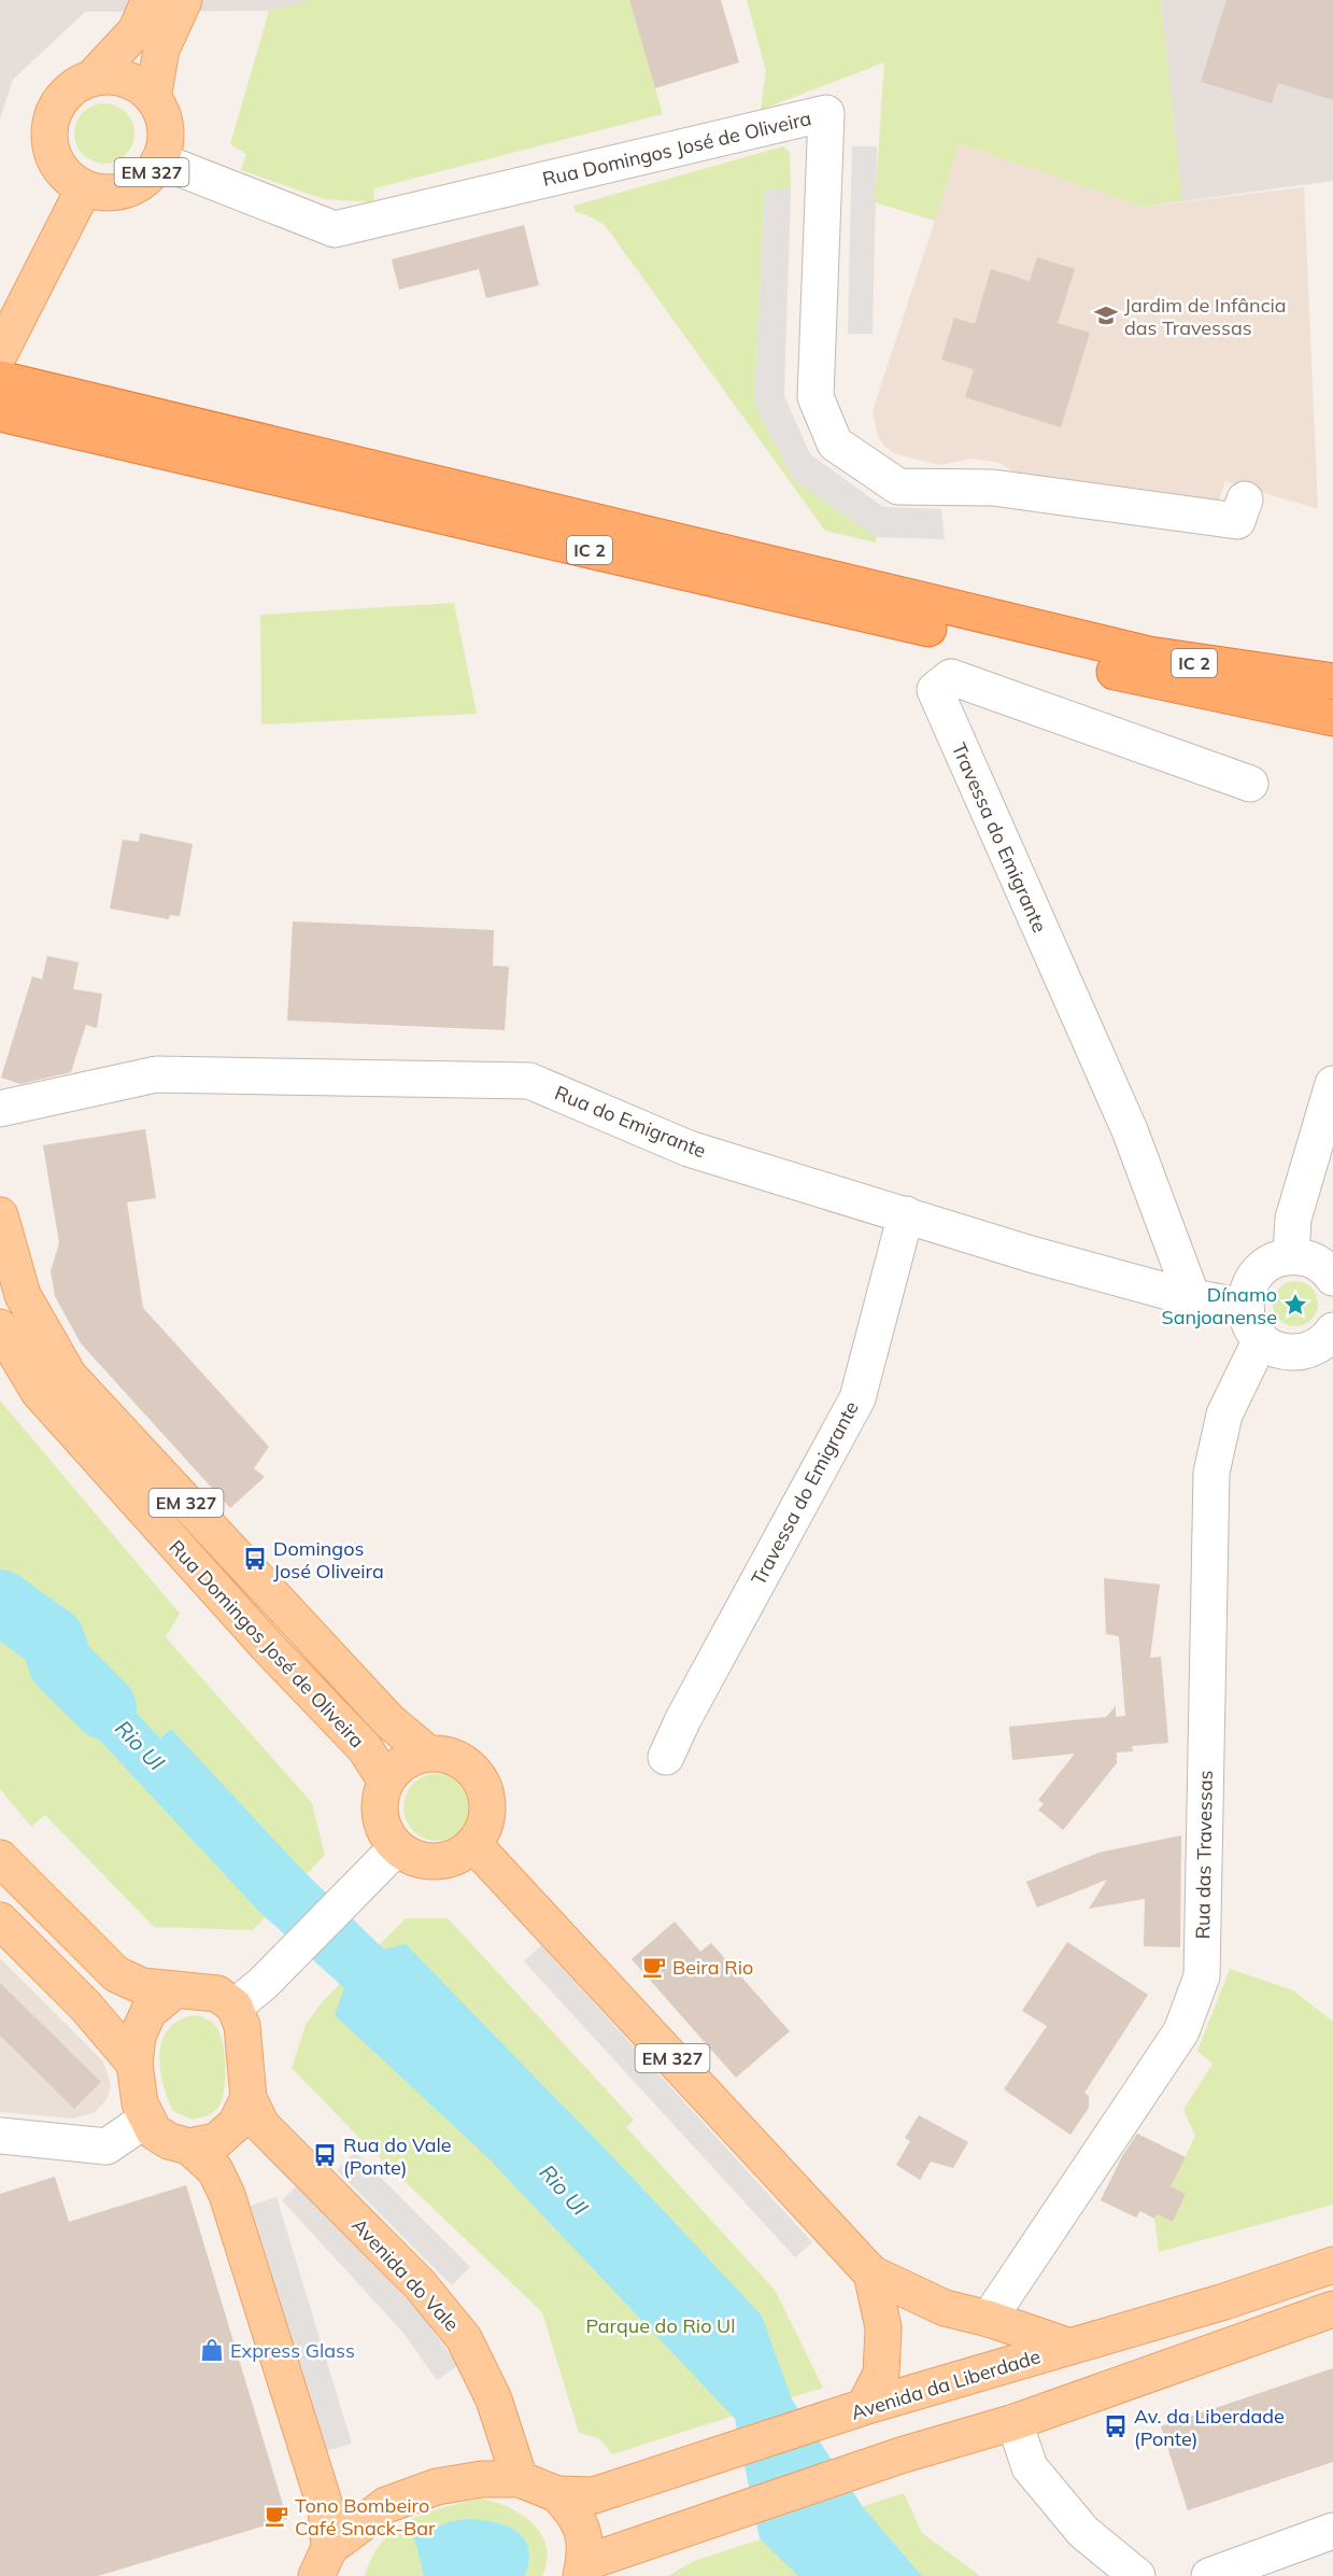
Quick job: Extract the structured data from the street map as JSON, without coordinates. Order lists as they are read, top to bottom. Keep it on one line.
{"streets":{"highway":["IC 2"],"main road":["Rua Domingos José de Oliveira","EM 327","Avenida do Vale","Avenida da Liberdade"],"street":["Travessa do Emigrante","Rua do Emigrante","Rua das Travessas"]},"crossings":[["Rua Domingos José de Oliveira","EM 327"],["EM 327","Rua das Travessas"],["Travessa do Emigrante","Rua do Emigrante"],["Avenida do Vale","Avenida da Liberdade"]],"water":["Rio Ul"],"parks":["Parque do Rio Ul"],"places":{"school or university":["Jardim de Infância das Travessas"],"place":["Dínamo Sanjoanense"],"bus stop":["Domingos José Oliveira","Rua do Vale (Ponte)","Av. da Liberdade (Ponte)"],"cafe":["Beira Rio","Tono Bombeiro Café Snack-Bar"],"shop":["Express Glass"]}}
